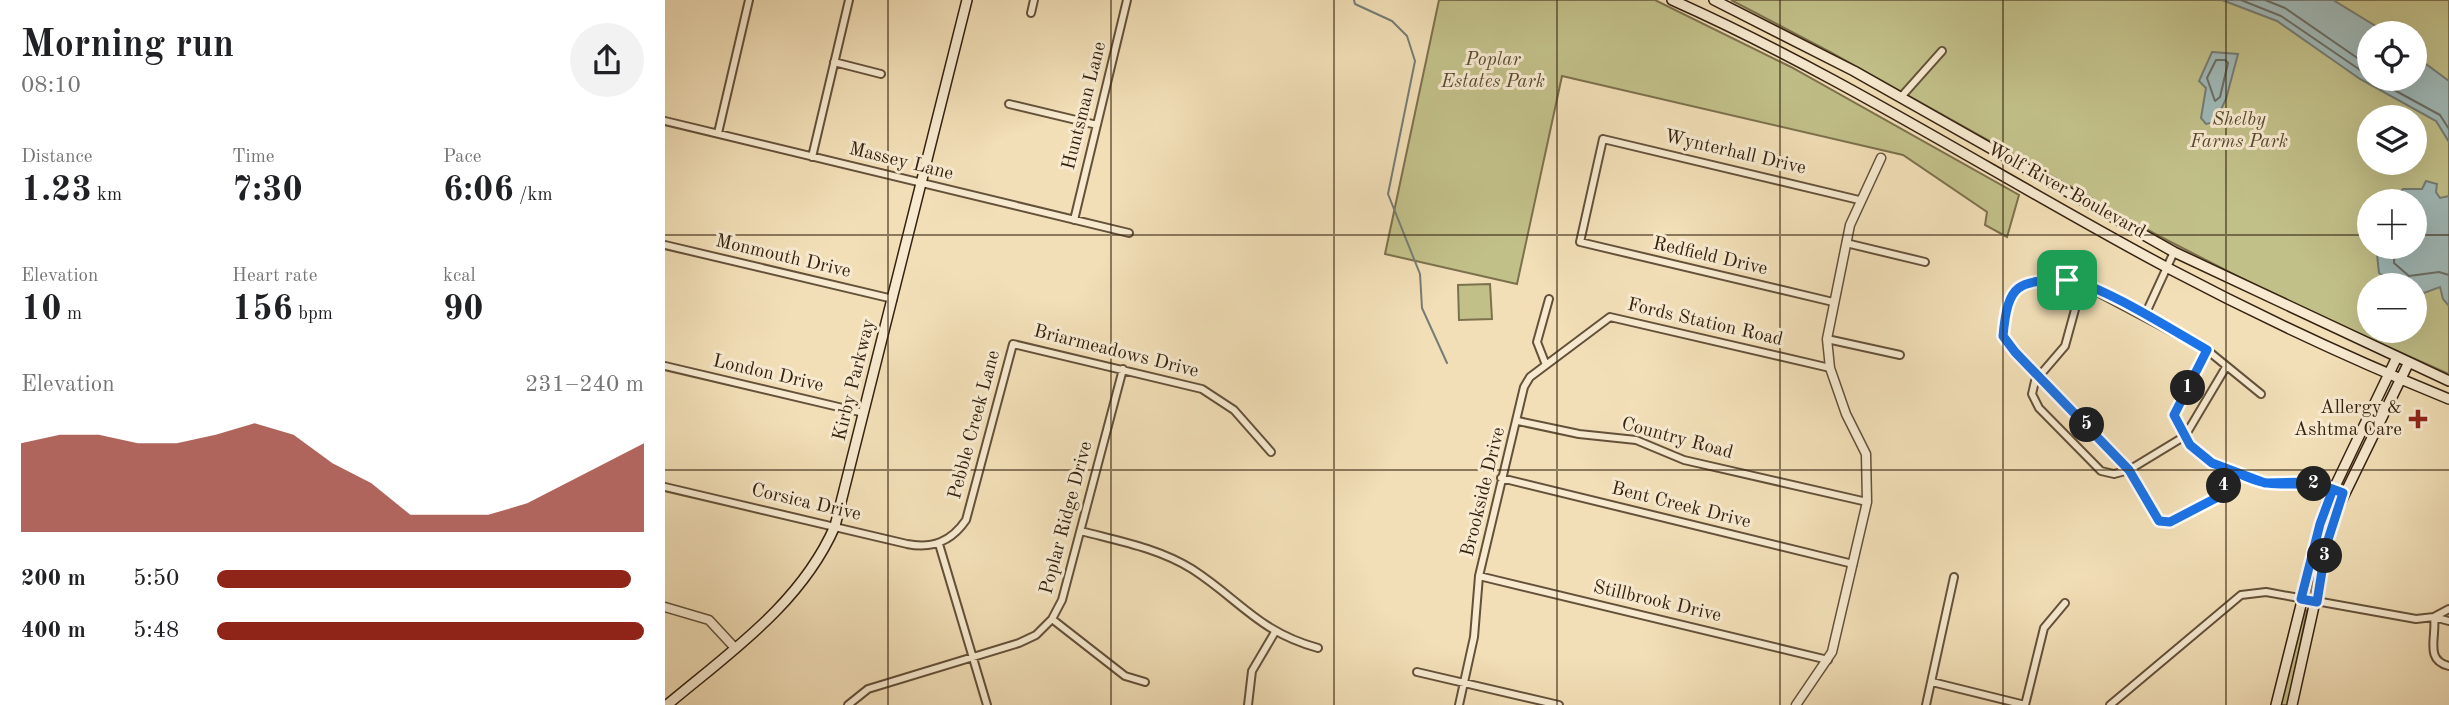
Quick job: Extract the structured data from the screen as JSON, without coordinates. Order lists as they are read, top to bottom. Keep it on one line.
{"streets":{"main road":["Wolf River Boulevard","Kirby Parkway"],"street":["Huntsman Lane","Wynterhall Drive","Massey Lane","Monmouth Drive","Redfield Drive","Fords Station Road","Briarmeadows Drive","London Drive","Pebble Creek Lane","Country Road","Brookside Drive","Corsica Drive","Bent Creek Drive","Poplar Ridge Drive","Stillbrook Drive"]},"crossings":[["Huntsman Lane","Massey Lane"],["Wynterhall Drive","Redfield Drive"],["Massey Lane","Kirby Parkway"],["Monmouth Drive","Kirby Parkway"],["Fords Station Road","Brookside Drive"],["Briarmeadows Drive","Pebble Creek Lane"],["Briarmeadows Drive","Poplar Ridge Drive"],["London Drive","Kirby Parkway"],["Kirby Parkway","Corsica Drive"],["Pebble Creek Lane","Corsica Drive"],["Country Road","Brookside Drive"],["Brookside Drive","Bent Creek Drive"],["Brookside Drive","Stillbrook Drive"]],"parks":["Poplar Estates Park","Shelby Farms Park"],"places":{"health":["Allergy & Ashtma Care"]},"page":{"heading":["Morning run","08:10"],"map_buttons":["+","−"],"stats":[["Distance","1.23 km"],["Time","7:30"],["Pace","6:06 /km"],["Elevation","10 m"],["Heart rate","156 bpm"],["kcal","90"]],"chart":["Elevation","231–240 m"],"pins":["1","5","2","4","3"],"list":[{"name":"200 m","note":"5:50"},{"name":"400 m","note":"5:48"}]}}
